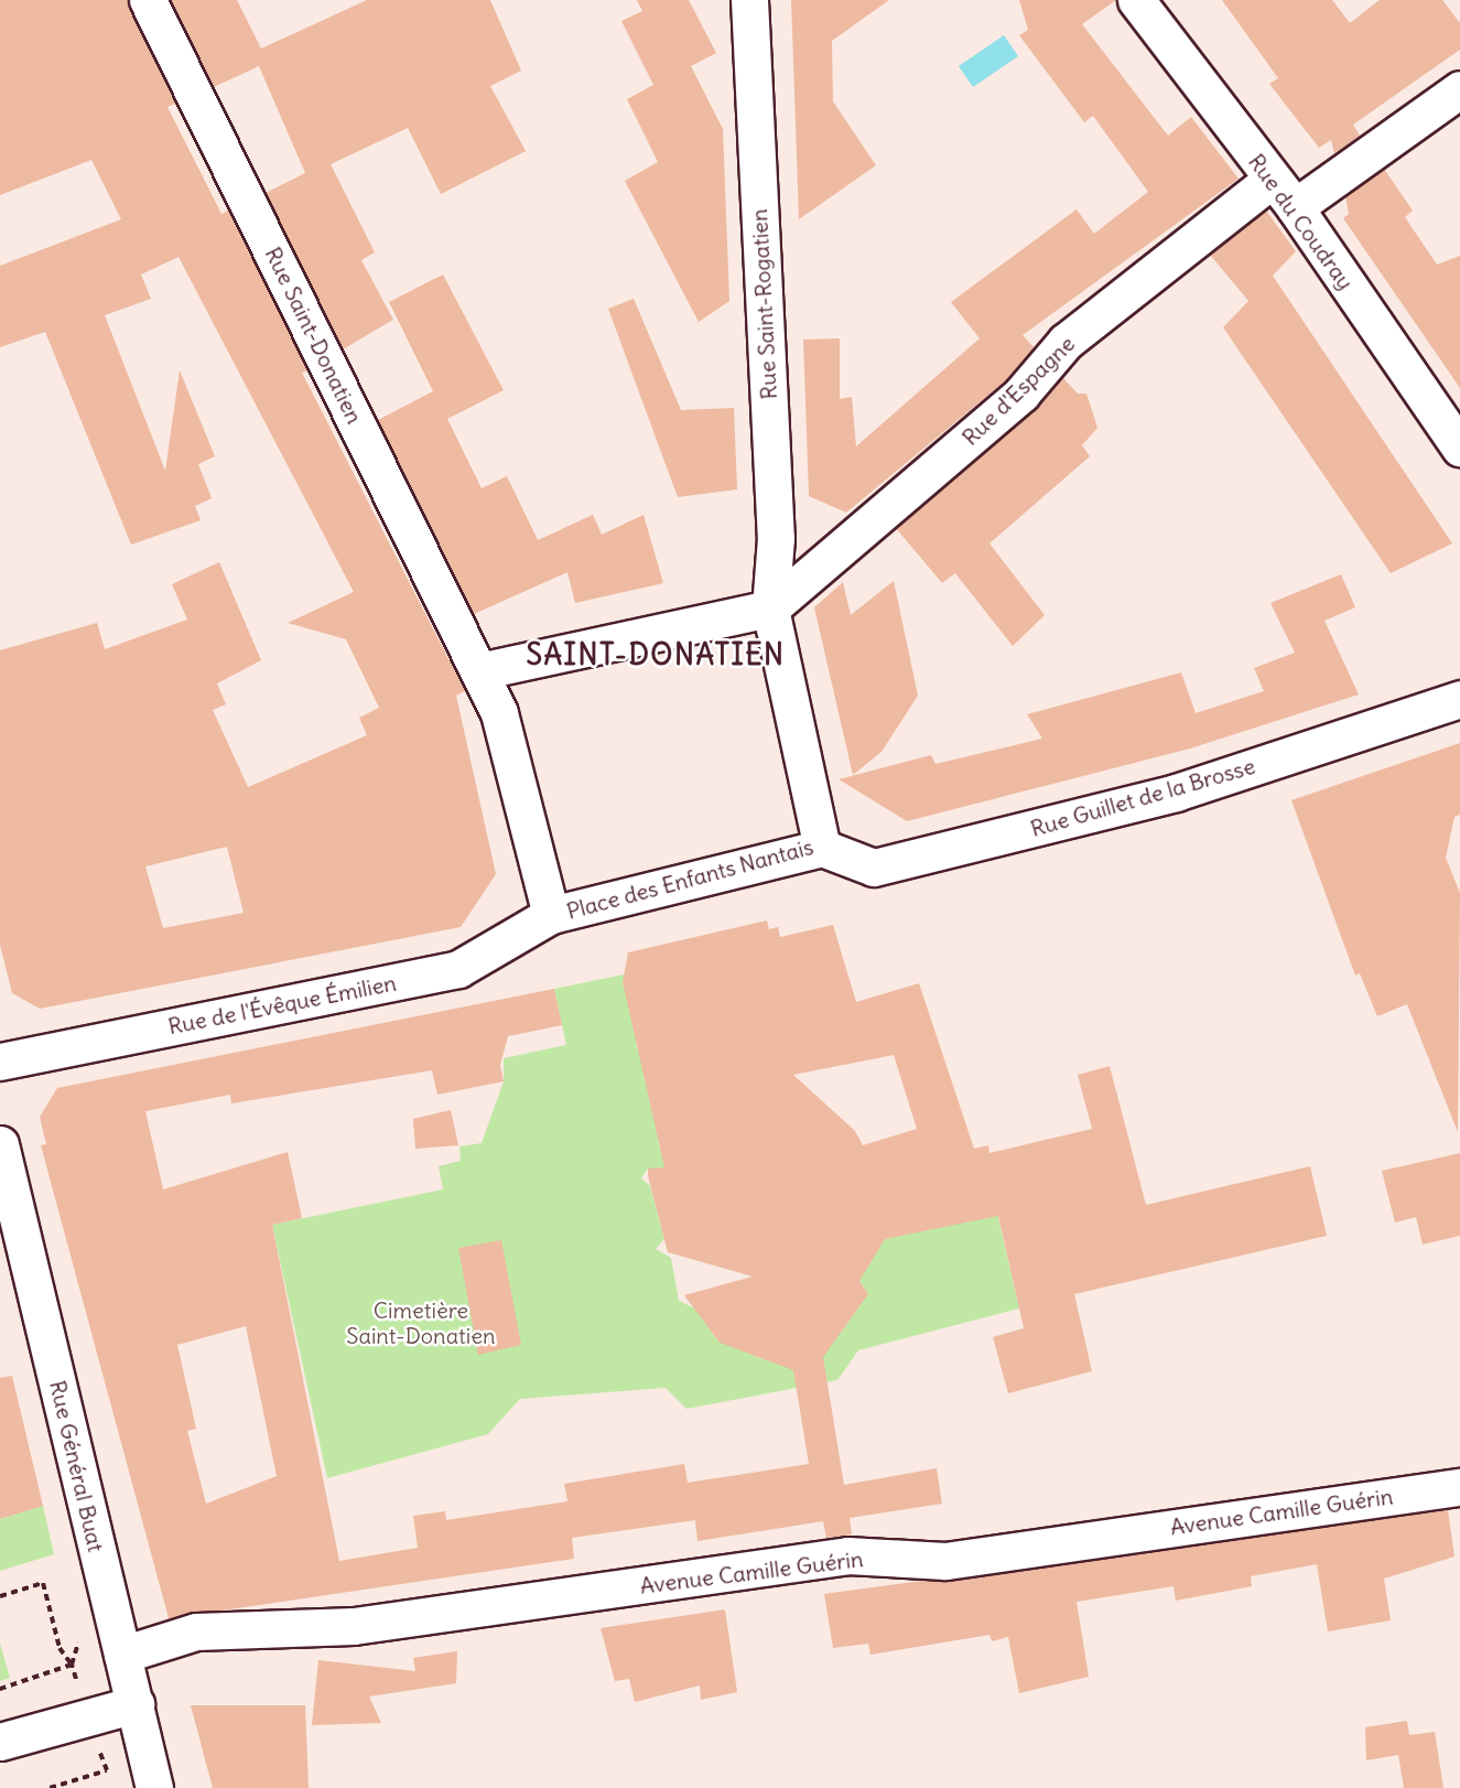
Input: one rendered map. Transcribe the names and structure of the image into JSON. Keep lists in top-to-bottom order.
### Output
{
  "streets": {
    "street": [
      "Rue du Coudray",
      "Rue Saint-Rogatien",
      "Rue Saint-Donatien",
      "Rue d'Espagne",
      "Rue Guillet de la Brosse",
      "Place des Enfants Nantais",
      "Rue de l'Évêque Émilien",
      "Rue Général Buat",
      "Avenue Camille Guérin"
    ]
  },
  "crossings": [
    ["Rue du Coudray", "Rue d'Espagne"],
    ["Rue Saint-Rogatien", "Rue d'Espagne"],
    ["Rue Saint-Rogatien", "Place des Enfants Nantais"],
    ["Rue Saint-Donatien", "Place des Enfants Nantais"],
    ["Rue d'Espagne", "Place des Enfants Nantais"],
    ["Rue Guillet de la Brosse", "Place des Enfants Nantais"],
    ["Place des Enfants Nantais", "Rue de l'Évêque Émilien"],
    ["Rue Général Buat", "Avenue Camille Guérin"]
  ],
  "districts": ["SAINT-DONATIEN"],
  "parks": ["Cimetière Saint-Donatien"]
}
